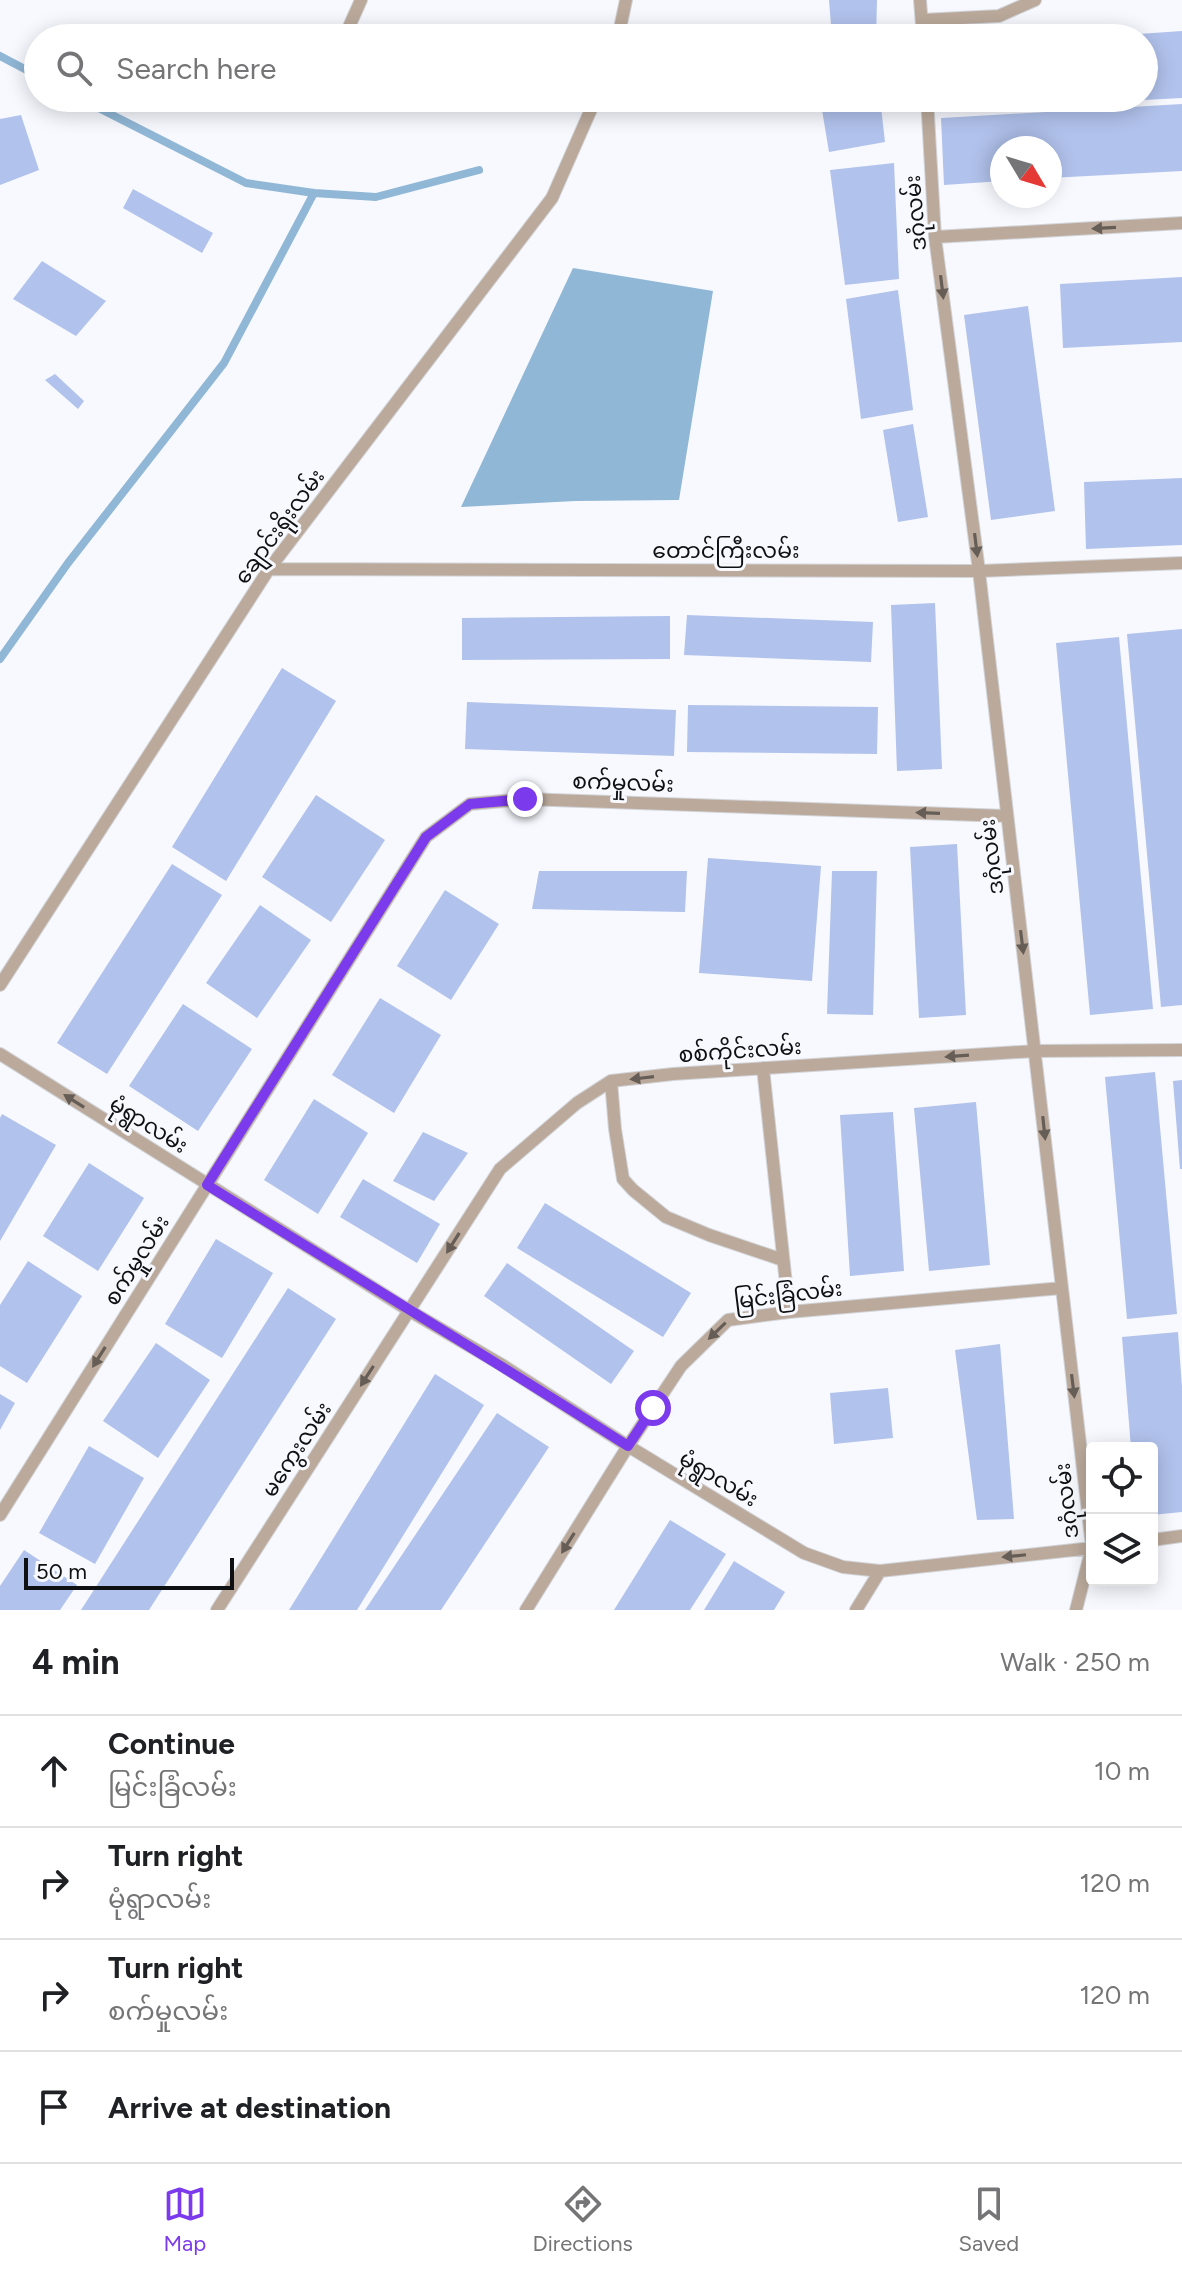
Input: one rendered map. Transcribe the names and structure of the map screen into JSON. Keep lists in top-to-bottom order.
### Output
{
  "streets": {
    "lane": [
      "ဒဂုံလမ်း",
      "ချောင်းရိုးလမ်း",
      "တောင်ကြီးလမ်း",
      "စက်မှုလမ်း",
      "စစ်ကိုင်းလမ်း",
      "မုံရွာလမ်း",
      "မြင်းခြံလမ်း",
      "မကွေးလမ်း"
    ]
  },
  "crossings": [
    ["ဒဂုံလမ်း", "တောင်ကြီးလမ်း"],
    ["ဒဂုံလမ်း", "စက်မှုလမ်း"],
    ["ဒဂုံလမ်း", "စစ်ကိုင်းလမ်း"],
    ["ဒဂုံလမ်း", "မြင်းခြံလမ်း"],
    ["ချောင်းရိုးလမ်း", "တောင်ကြီးလမ်း"],
    ["စက်မှုလမ်း", "မုံရွာလမ်း"],
    ["စစ်ကိုင်းလမ်း", "မုံရွာလမ်း"],
    ["စစ်ကိုင်းလမ်း", "မကွေးလမ်း"],
    ["မုံရွာလမ်း", "မြင်းခြံလမ်း"],
    ["မုံရွာလမ်း", "မကွေးလမ်း"]
  ],
  "one_way": [
    "ဒဂုံလမ်း",
    "စက်မှုလမ်း",
    "စစ်ကိုင်းလမ်း",
    "မြင်းခြံလမ်း",
    "မကွေးလမ်း"
  ],
  "scale_bar": "50 m",
  "north": "bottom right",
  "page": {
    "search": "Search here",
    "scale": "50 m",
    "heading": ["4 min", "Walk · 250 m"],
    "list": [
      ["Continue", "မြင်းခြံလမ်း", "10 m"],
      ["Turn right", "မုံရွာလမ်း", "120 m"],
      ["Turn right", "စက်မှုလမ်း", "120 m"],
      "Arrive at destination"
    ],
    "nav": ["Map", "Directions", "Saved"]
  }
}
